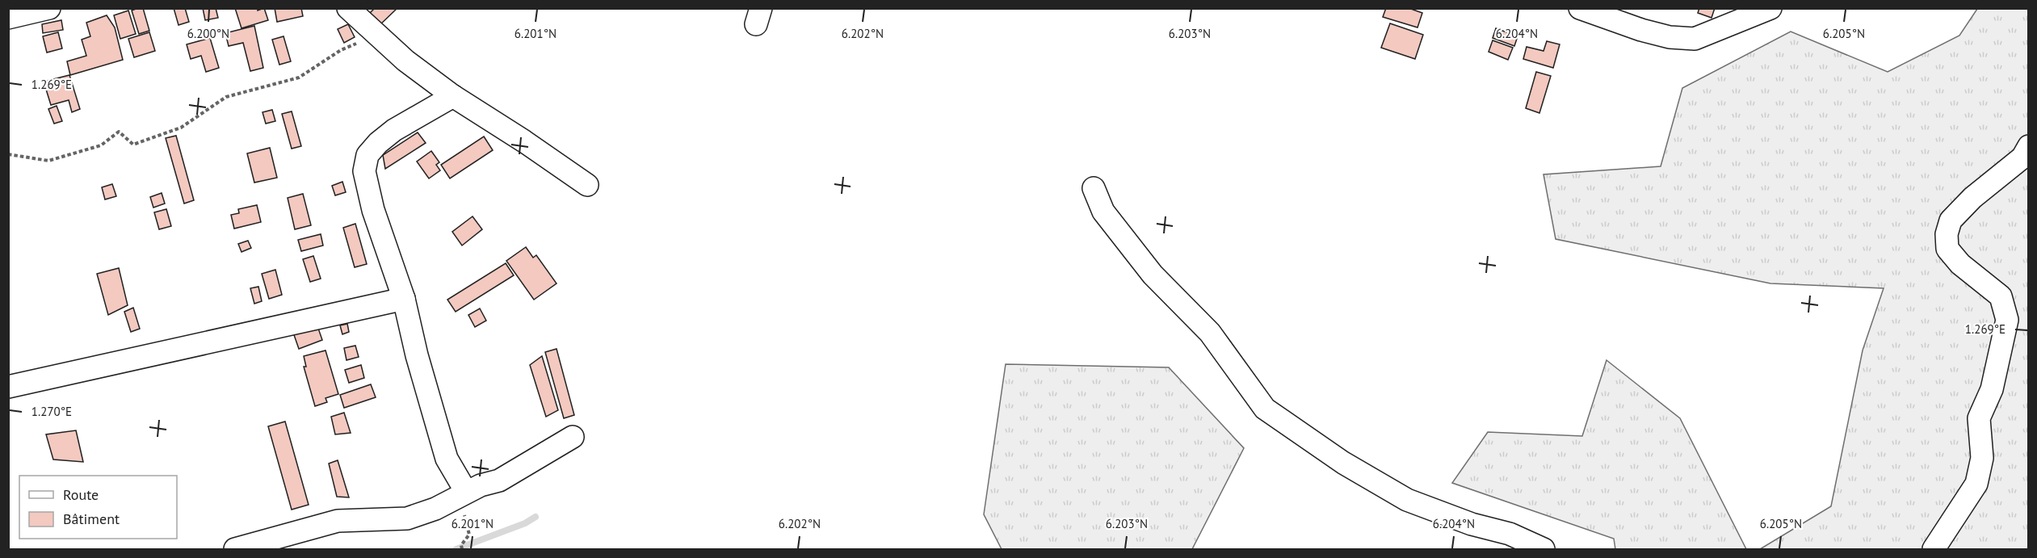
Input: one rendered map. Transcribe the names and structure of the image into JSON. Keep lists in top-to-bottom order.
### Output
{
  "legend": ["Route", "Bâtiment"],
  "coordinates": [
    "6.200°N",
    "6.201°N",
    "6.202°N",
    "6.203°N",
    "6.204°N",
    "6.205°N",
    "1.269°E",
    "1.270°E"
  ]
}
